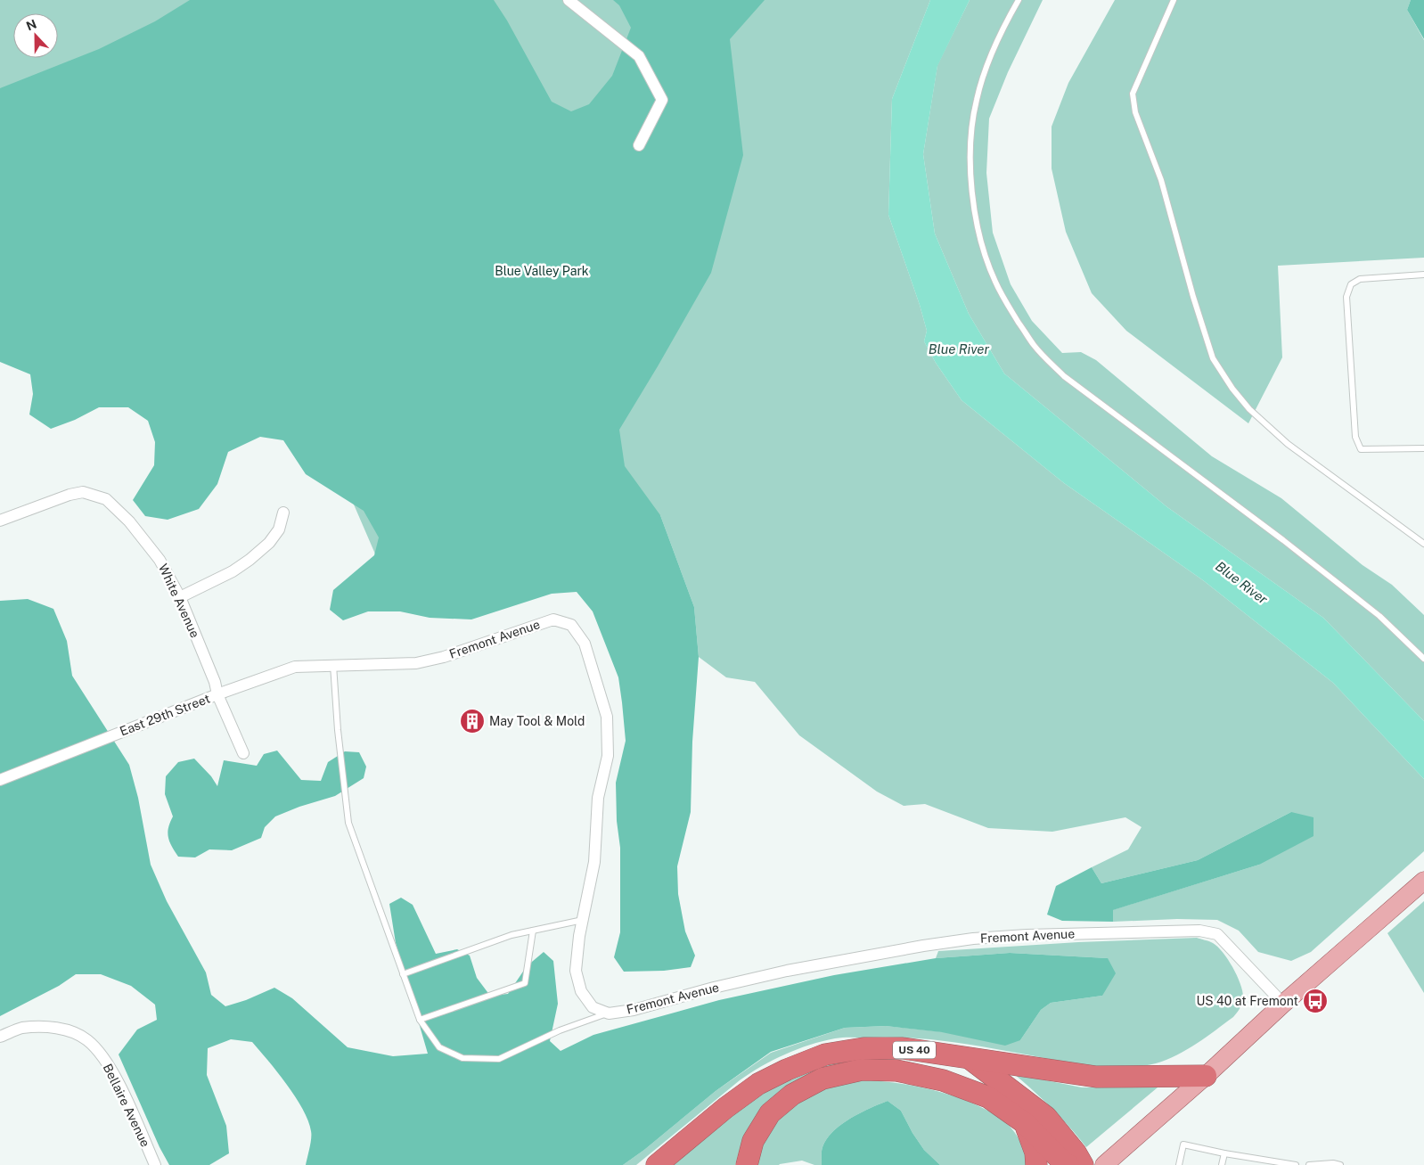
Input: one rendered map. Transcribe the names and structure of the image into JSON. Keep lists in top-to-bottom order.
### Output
{
  "streets": {
    "highway": ["US 40"],
    "street": [
      "White Avenue",
      "Fremont Avenue",
      "East 29th Street",
      "Bellaire Avenue"
    ]
  },
  "crossings": [
    ["White Avenue", "East 29th Street"],
    ["Fremont Avenue", "East 29th Street"]
  ],
  "water": ["Blue River"],
  "parks": ["Blue Valley Park"],
  "places": {
    "building": ["May Tool & Mold"],
    "bus stop": ["US 40 at Fremont"]
  },
  "north": "top"
}
